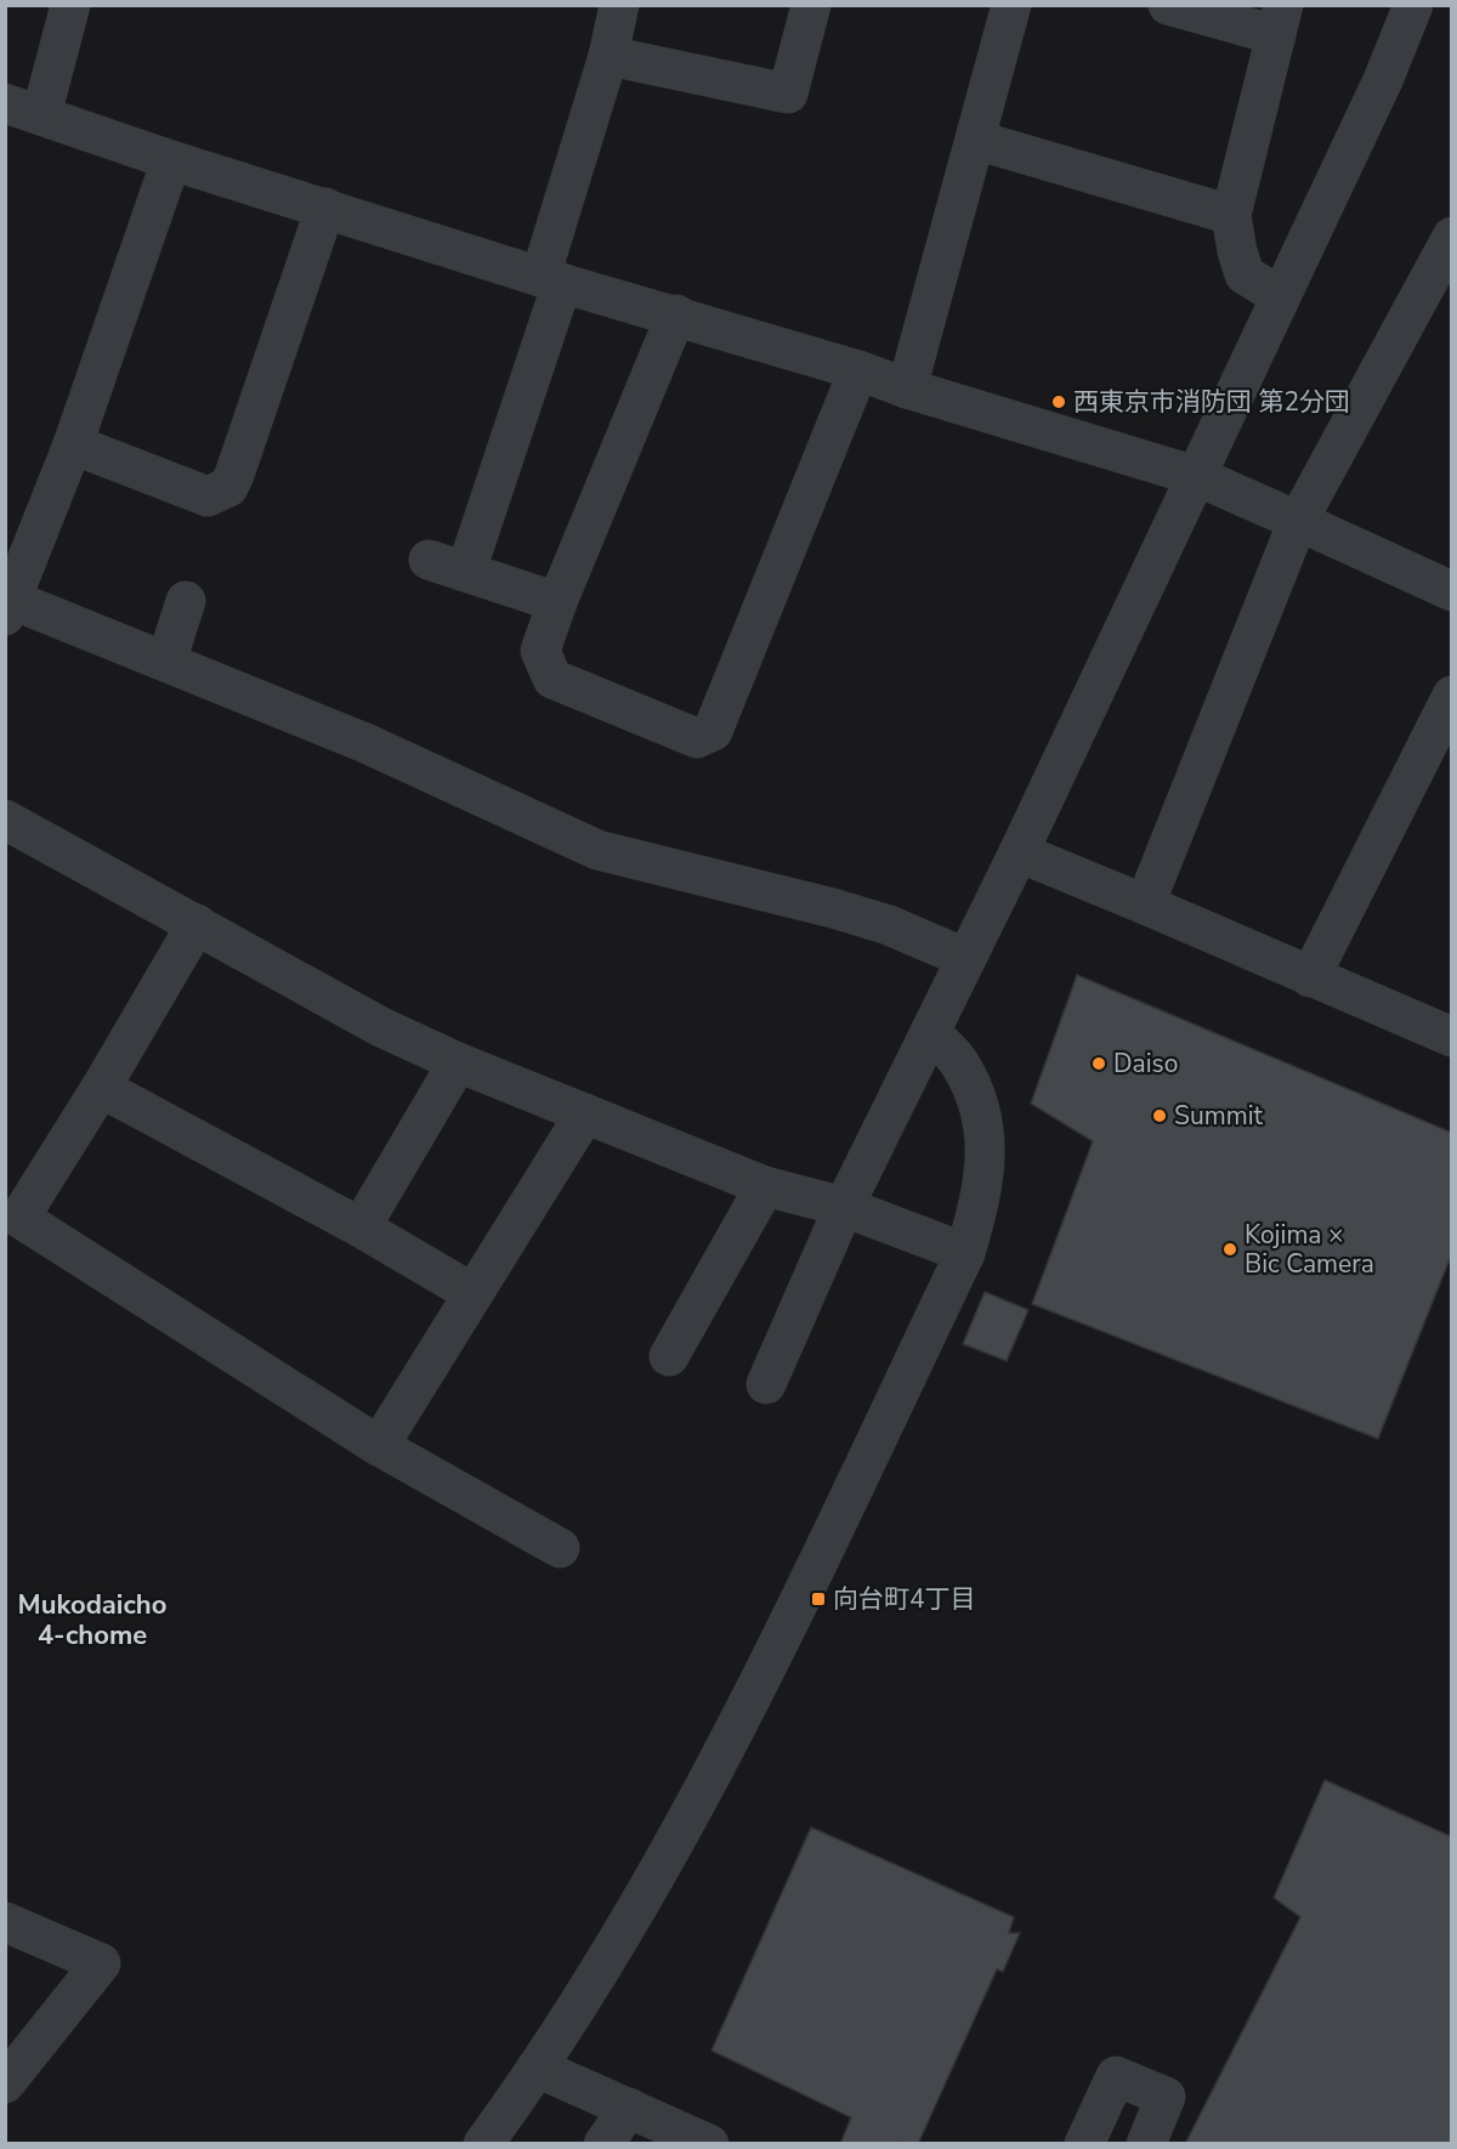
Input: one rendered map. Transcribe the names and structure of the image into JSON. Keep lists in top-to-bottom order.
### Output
{
  "districts": ["Mukodaicho 4-chome"],
  "places": {
    "other": [
      "西東京市消防団 第2分団",
      "Daiso",
      "Summit",
      "Kojima × Bic Camera"
    ],
    "transit": ["向台町4丁目"]
  }
}
